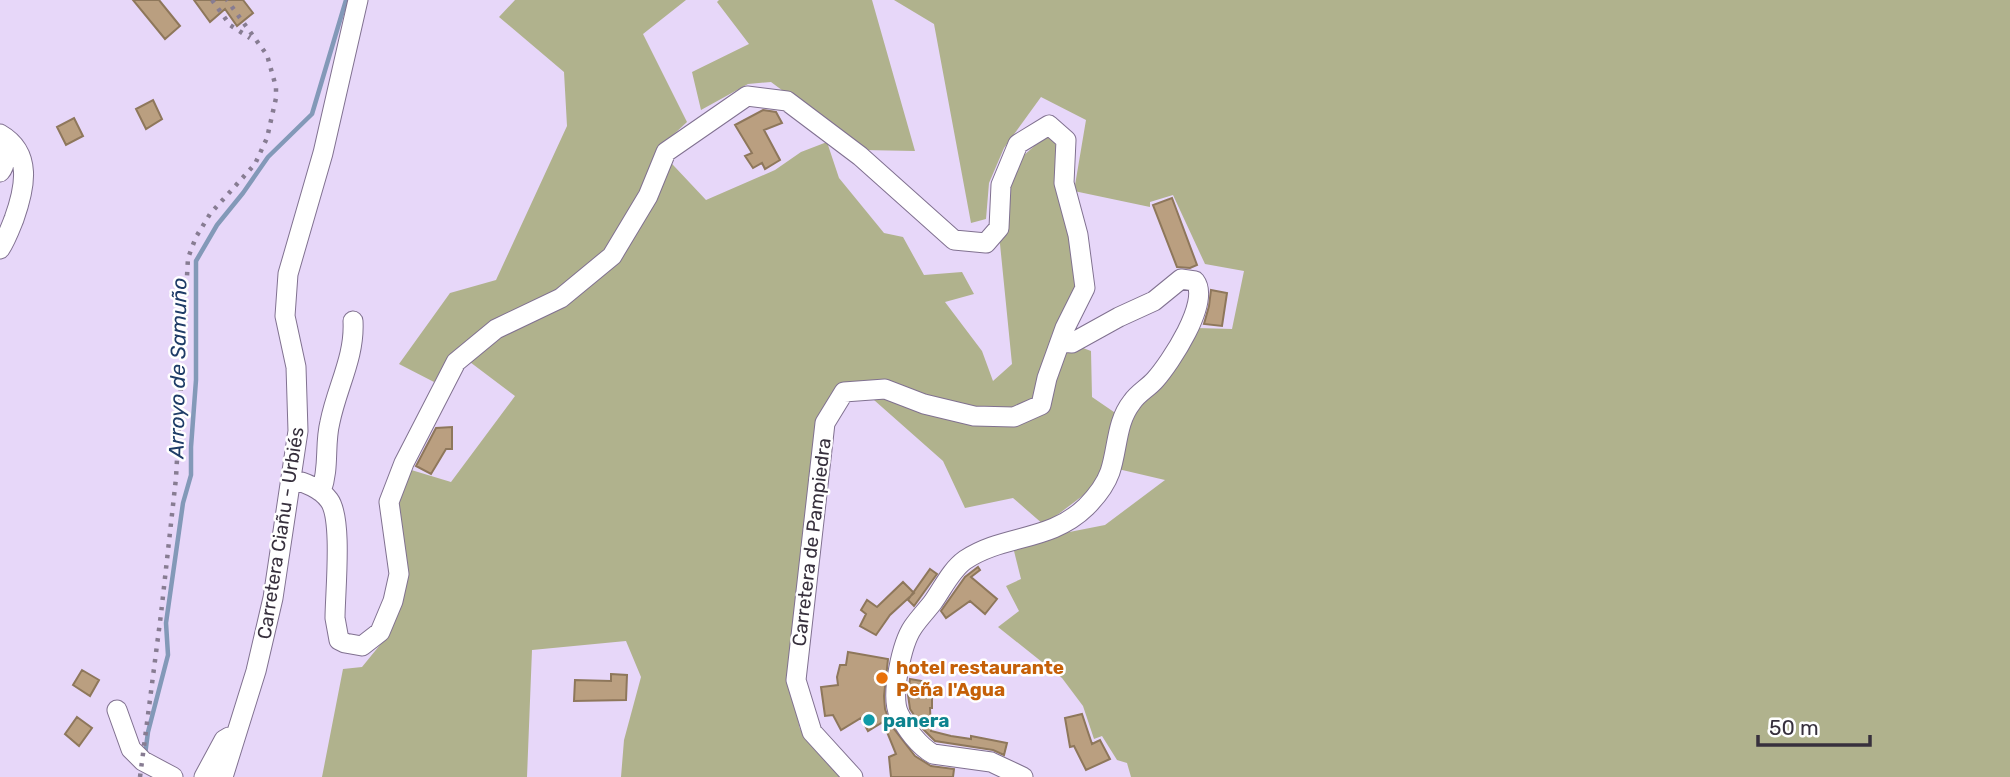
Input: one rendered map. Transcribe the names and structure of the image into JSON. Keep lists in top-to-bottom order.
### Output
{
  "streets": {
    "street": ["Carretera Ciañu - Urbiés", "Carretera de Pampiedra"]
  },
  "water": ["Arroyo de Samuño"],
  "places": ["hotel restaurante Peña l'Agua", "panera"],
  "scale_bar": "50 m"
}
